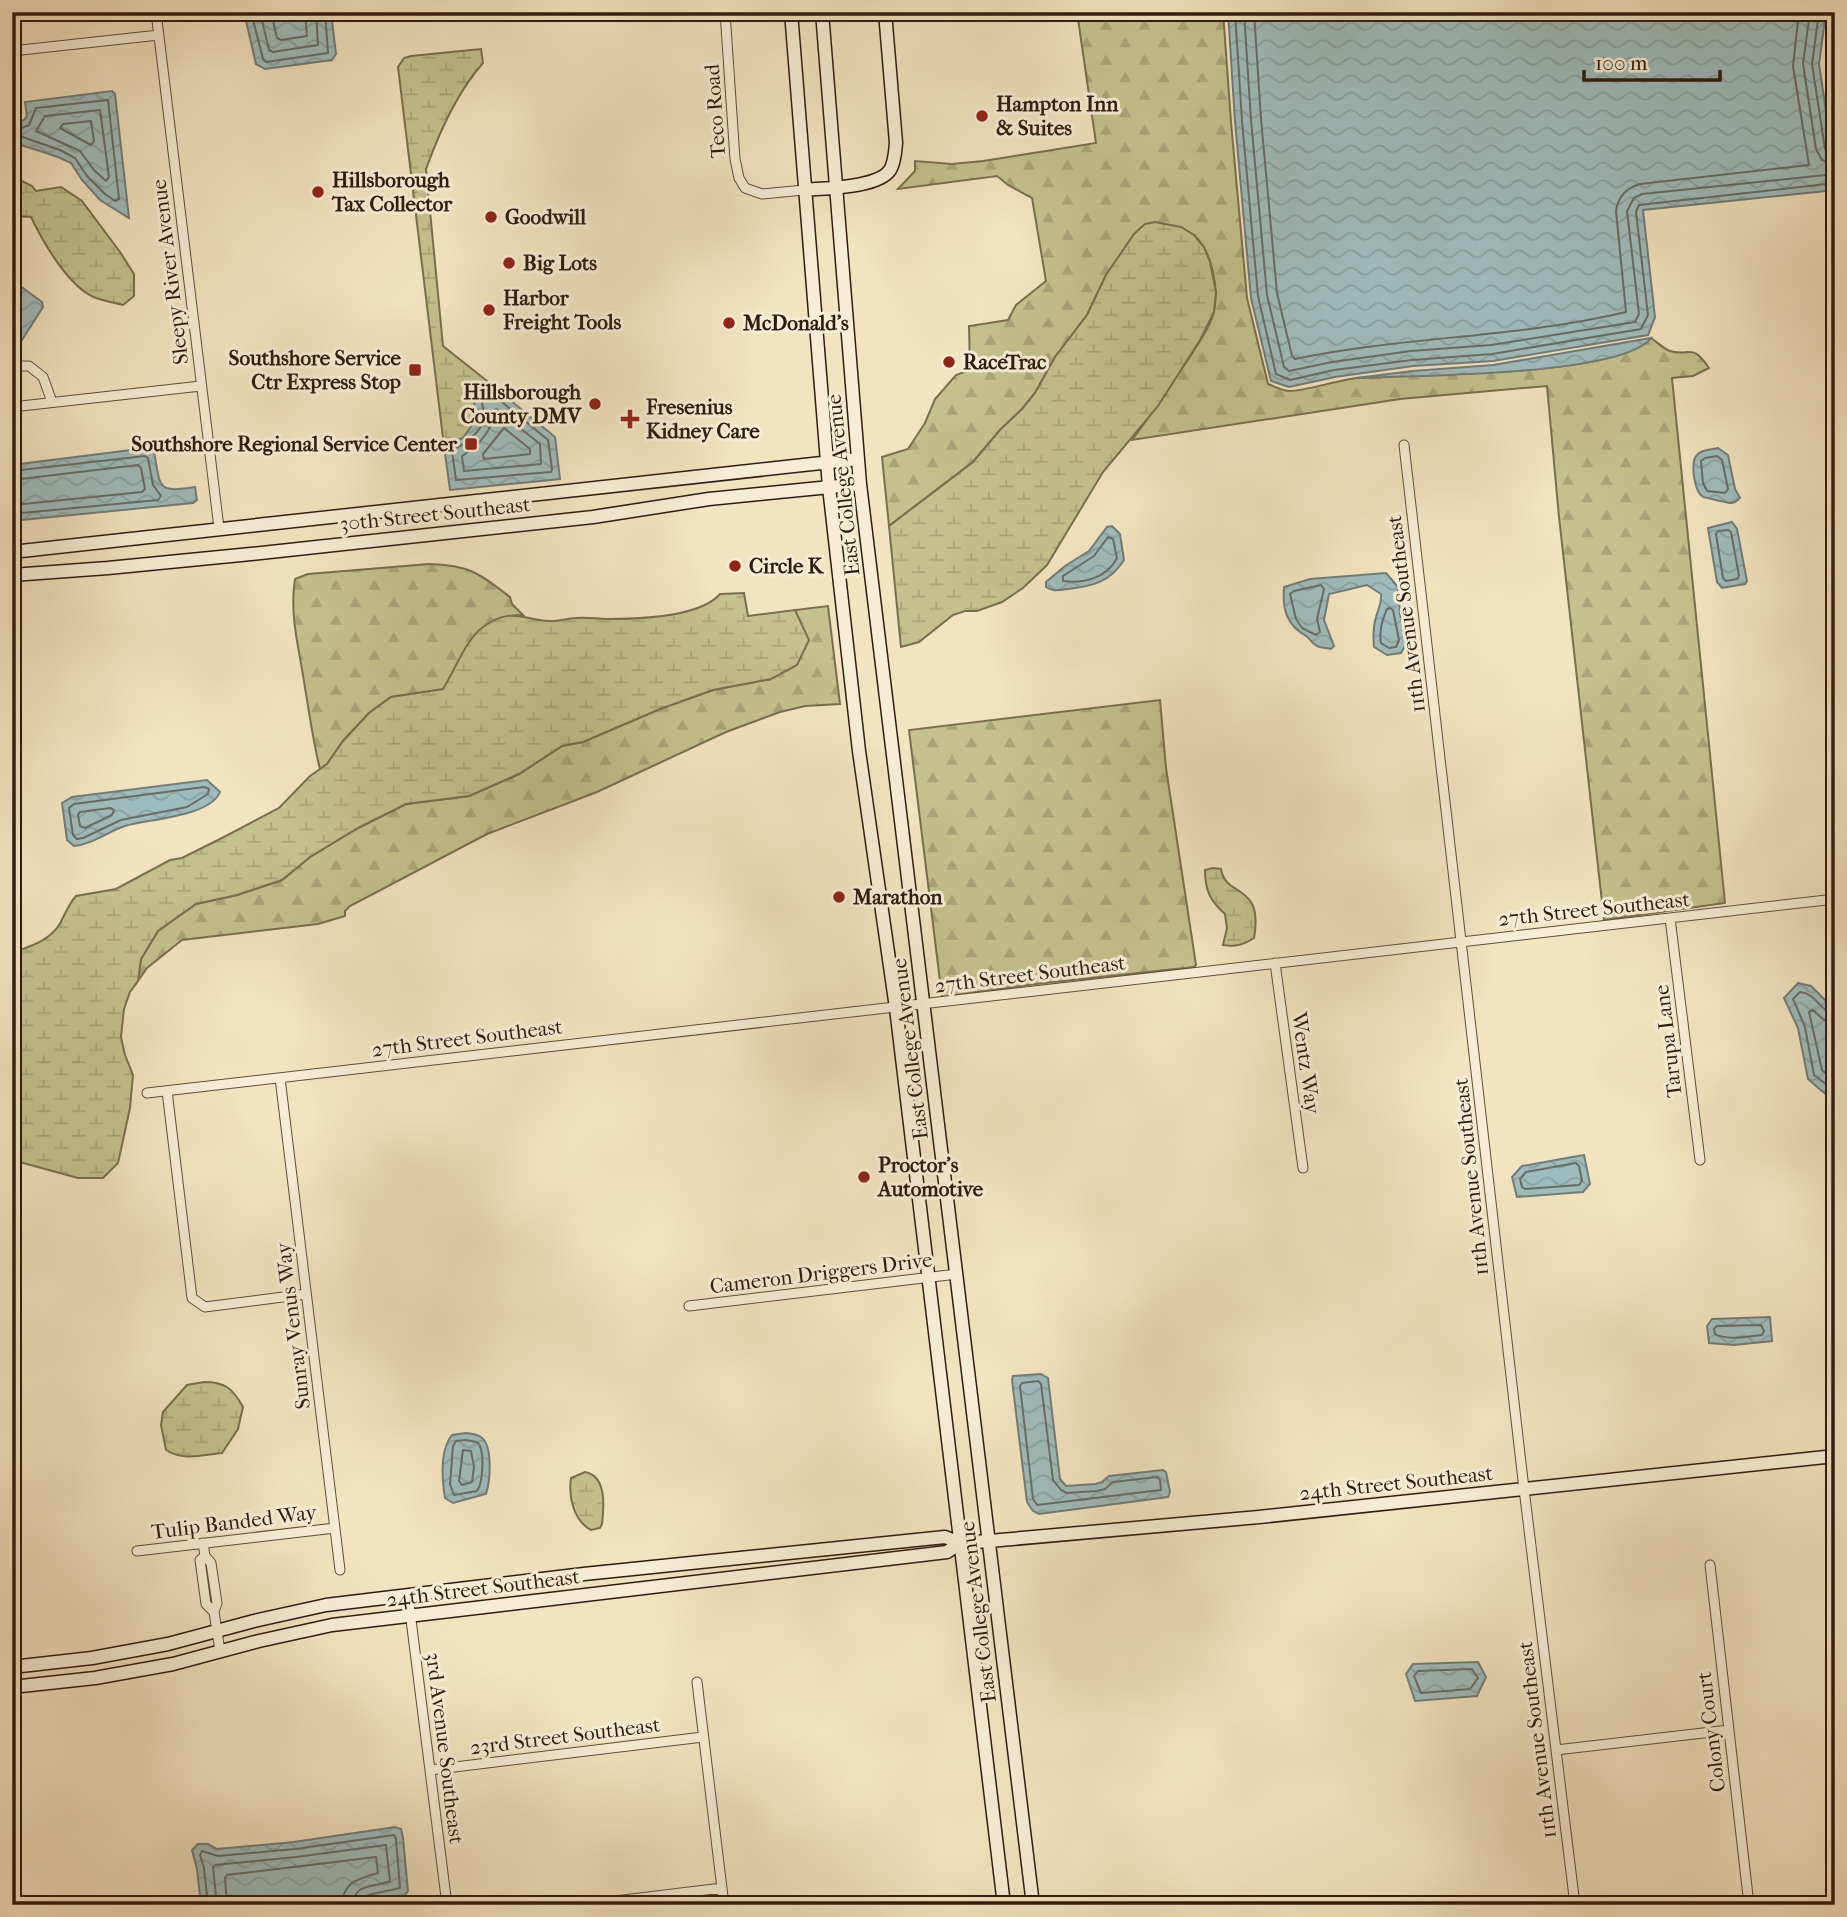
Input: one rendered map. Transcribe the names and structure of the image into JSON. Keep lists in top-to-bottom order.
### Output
{
  "streets": {
    "street": [
      "Teco Road",
      "Sleepy River Avenue",
      "East College Avenue",
      "30th Street Southeast",
      "11th Avenue Southeast",
      "27th Street Southeast",
      "Tarupa Lane",
      "Wentz Way",
      "Cameron Driggers Drive",
      "Sunray Venus Way",
      "24th Street Southeast",
      "Tulip Banded Way",
      "Colony Court",
      "23rd Street Southeast",
      "3rd Avenue Southeast"
    ]
  },
  "crossings": [
    ["Teco Road", "East College Avenue"],
    ["Sleepy River Avenue", "30th Street Southeast"],
    ["East College Avenue", "30th Street Southeast"],
    ["East College Avenue", "27th Street Southeast"],
    ["East College Avenue", "Cameron Driggers Drive"],
    ["East College Avenue", "24th Street Southeast"],
    ["11th Avenue Southeast", "27th Street Southeast"],
    ["11th Avenue Southeast", "24th Street Southeast"],
    ["27th Street Southeast", "Tarupa Lane"],
    ["27th Street Southeast", "Wentz Way"],
    ["27th Street Southeast", "Sunray Venus Way"],
    ["Sunray Venus Way", "Tulip Banded Way"],
    ["24th Street Southeast", "3rd Avenue Southeast"],
    ["23rd Street Southeast", "3rd Avenue Southeast"]
  ],
  "places": {
    "other": [
      "Hampton Inn & Suites",
      "Hillsborough Tax Collector",
      "Goodwill",
      "Big Lots",
      "Harbor Freight Tools",
      "McDonald's",
      "RaceTrac",
      "Hillsborough County DMV",
      "Circle K",
      "Marathon",
      "Proctor's Automotive"
    ],
    "transit": ["Southshore Service Ctr Express Stop", "Southshore Regional Service Center"],
    "health": ["Fresenius Kidney Care"]
  },
  "scale_bar": "100 m"
}
